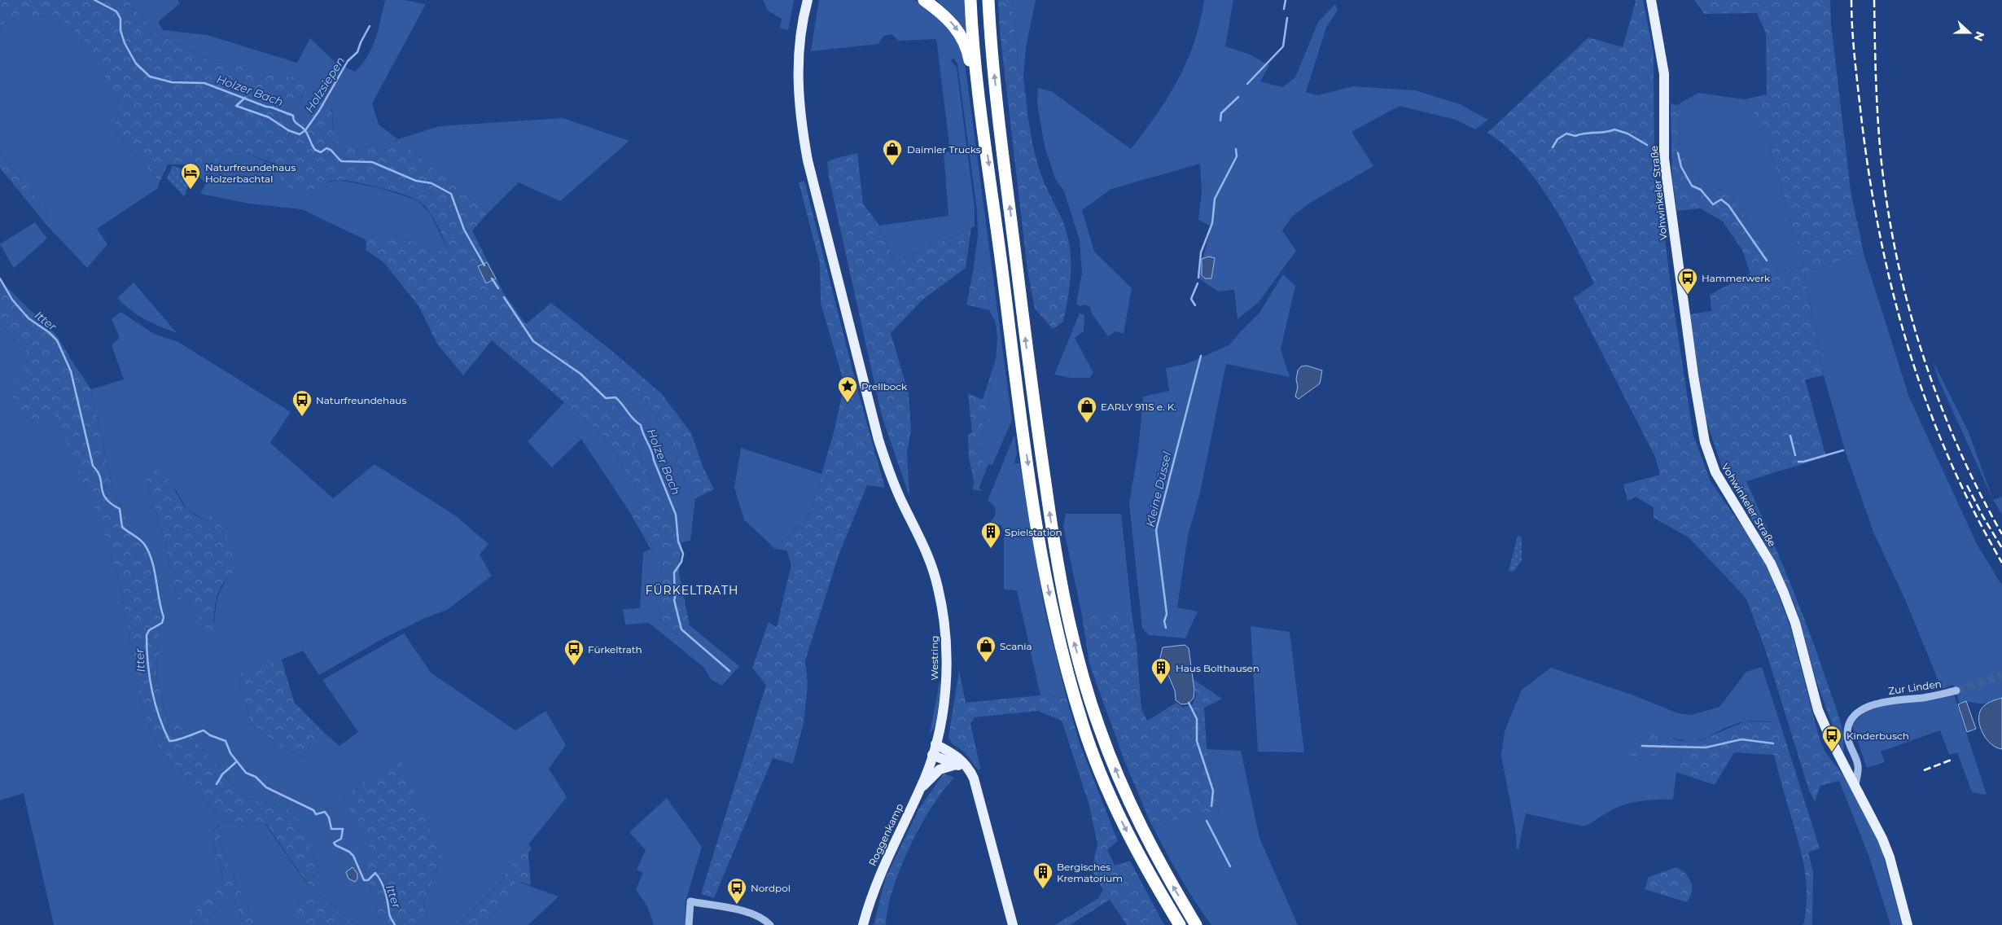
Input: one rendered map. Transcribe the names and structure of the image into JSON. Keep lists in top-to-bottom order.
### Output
{
  "streets": {
    "main road": ["Vohwinkeler Straße", "Westring", "Roggenkamp"],
    "street": ["Zur Linden"]
  },
  "crossings": [
    ["Vohwinkeler Straße", "Zur Linden"],
    ["Westring", "Roggenkamp"]
  ],
  "districts": ["FÜRKELTRATH"],
  "water": [
    "Holzsiepen",
    "Holzer Bach",
    "Itter",
    "Kleine Düssel"
  ],
  "places": {
    "shop": ["Daimler Trucks", "EARLY 911S e. K.", "Scania"],
    "hotel": ["Naturfreundehaus Holzerbachtal"],
    "bus stop": [
      "Hammerwerk",
      "Naturfreundehaus",
      "Fürkeltrath",
      "Kinderbusch",
      "Nordpol"
    ],
    "place": ["Prellbock"],
    "building": ["Spielstation", "Haus Bolthausen", "Bergisches Krematorium"]
  },
  "north": "right"
}
